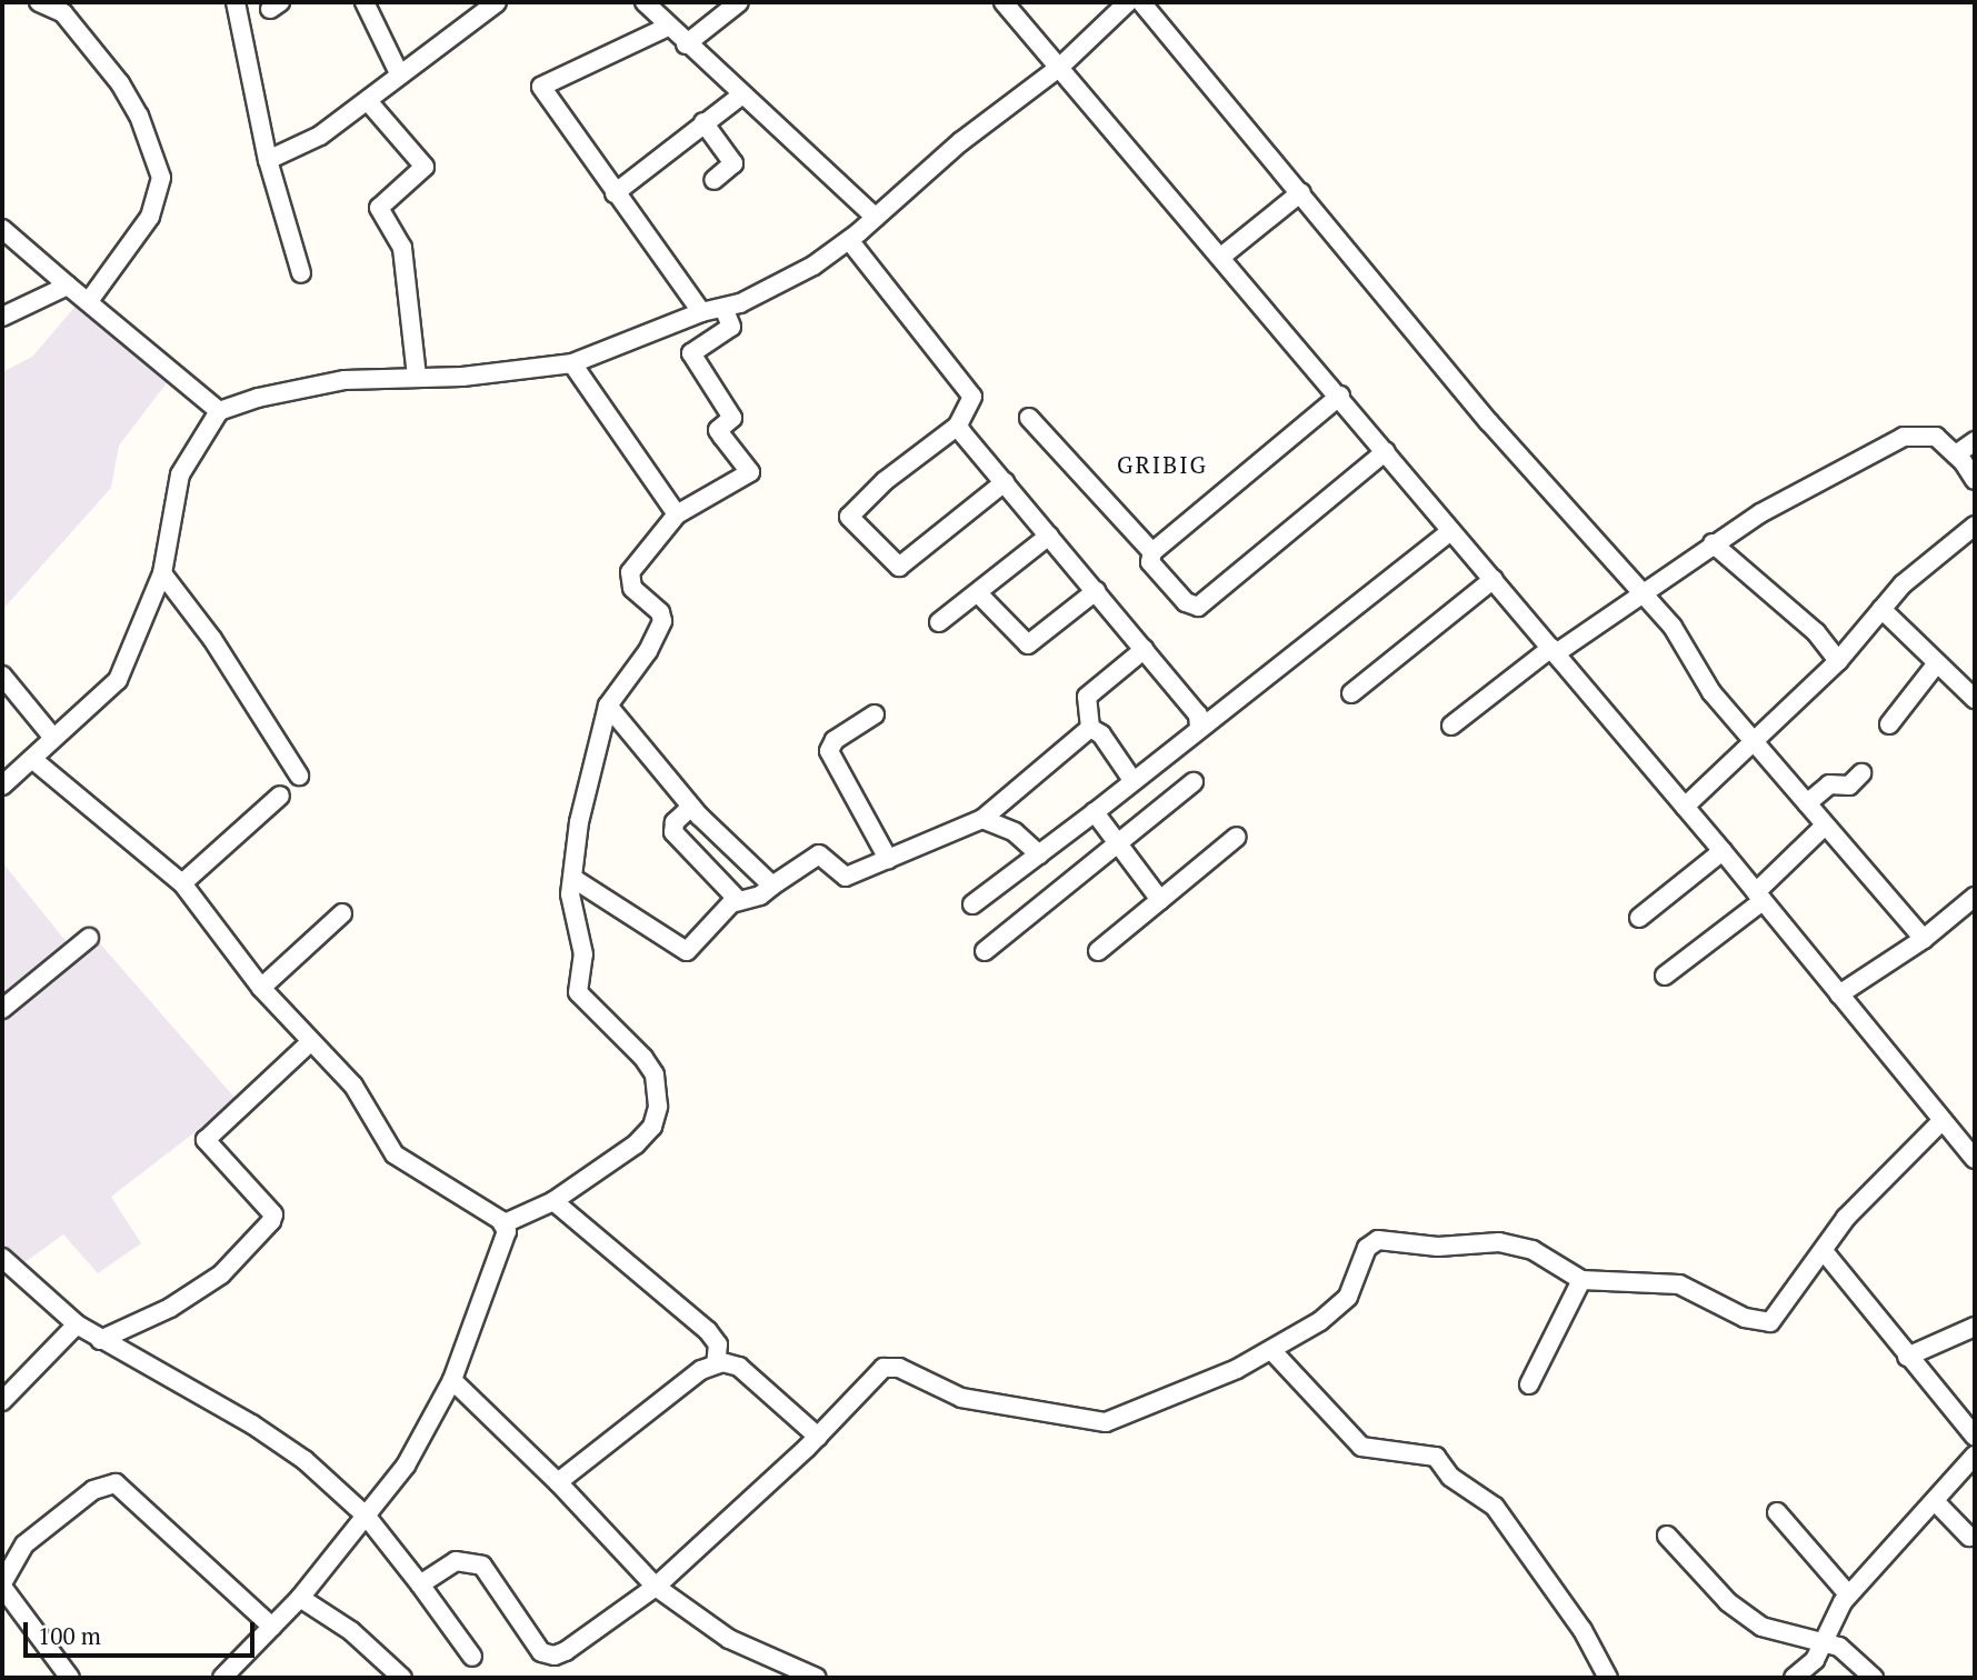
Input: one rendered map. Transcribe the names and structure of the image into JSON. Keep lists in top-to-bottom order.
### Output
{
  "districts": ["GRIBIG"],
  "scale_bar": "100 m"
}
